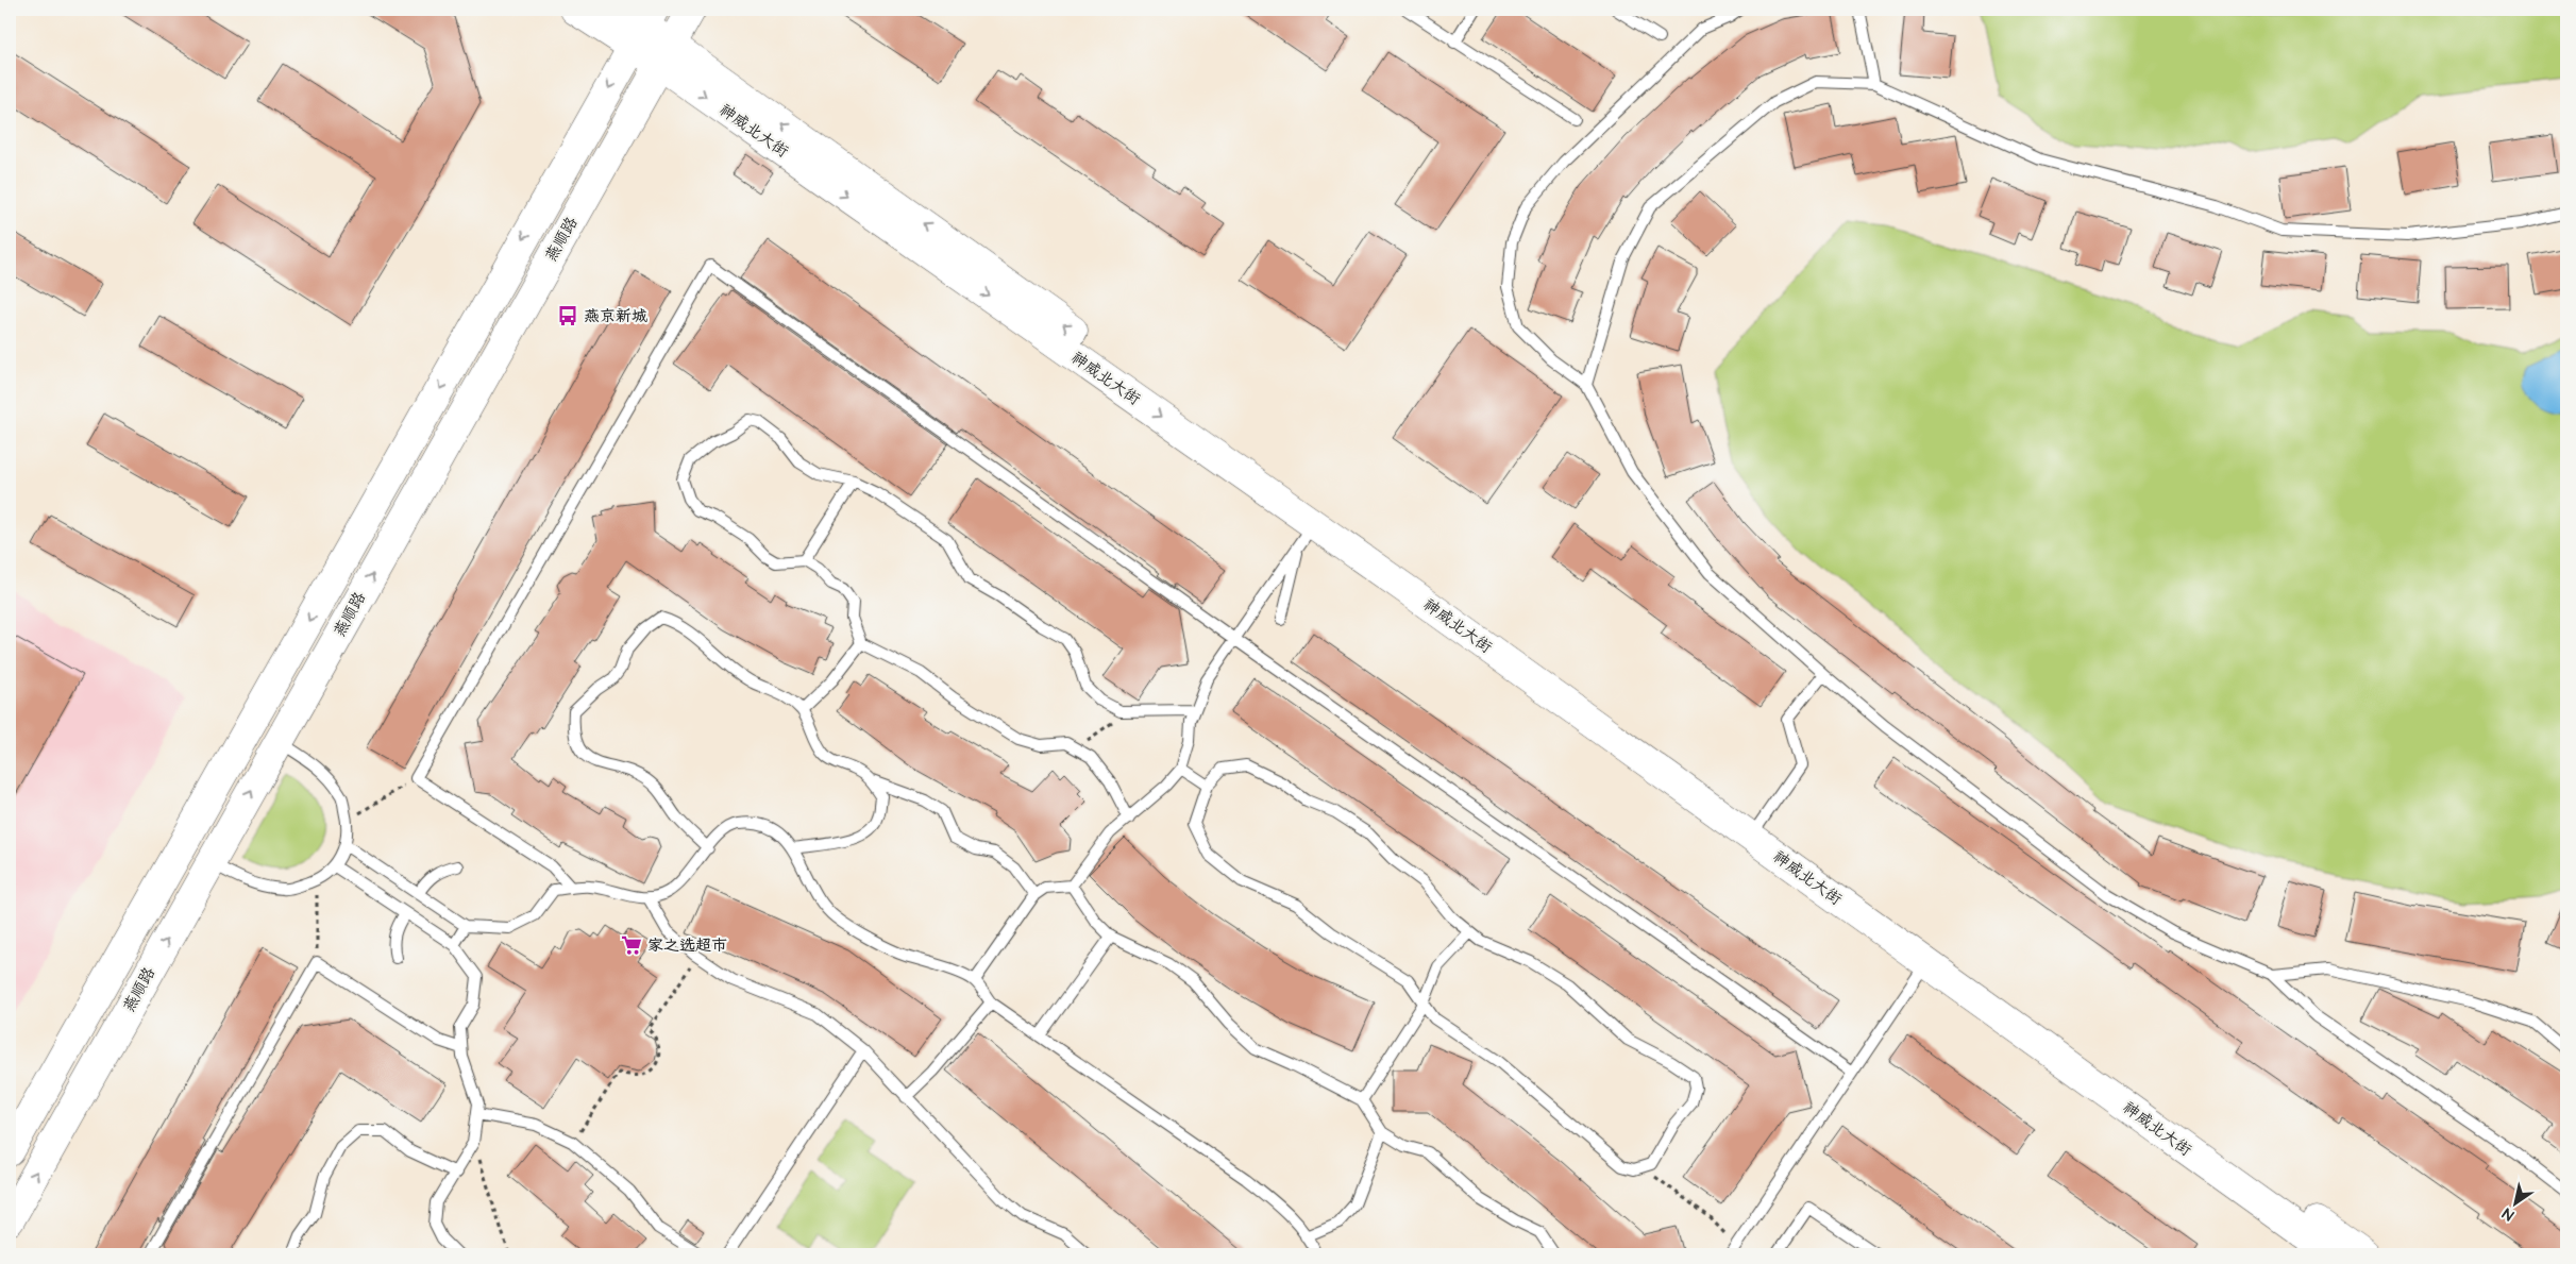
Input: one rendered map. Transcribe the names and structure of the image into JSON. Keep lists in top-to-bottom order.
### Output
{
  "streets": {
    "street": ["神威北大街", "燕顺路"]
  },
  "crossings": [
    ["神威北大街", "燕顺路"]
  ],
  "places": {
    "bus stop": ["燕京新城"],
    "supermarket": ["家之选超市"]
  },
  "north": "bottom left"
}
